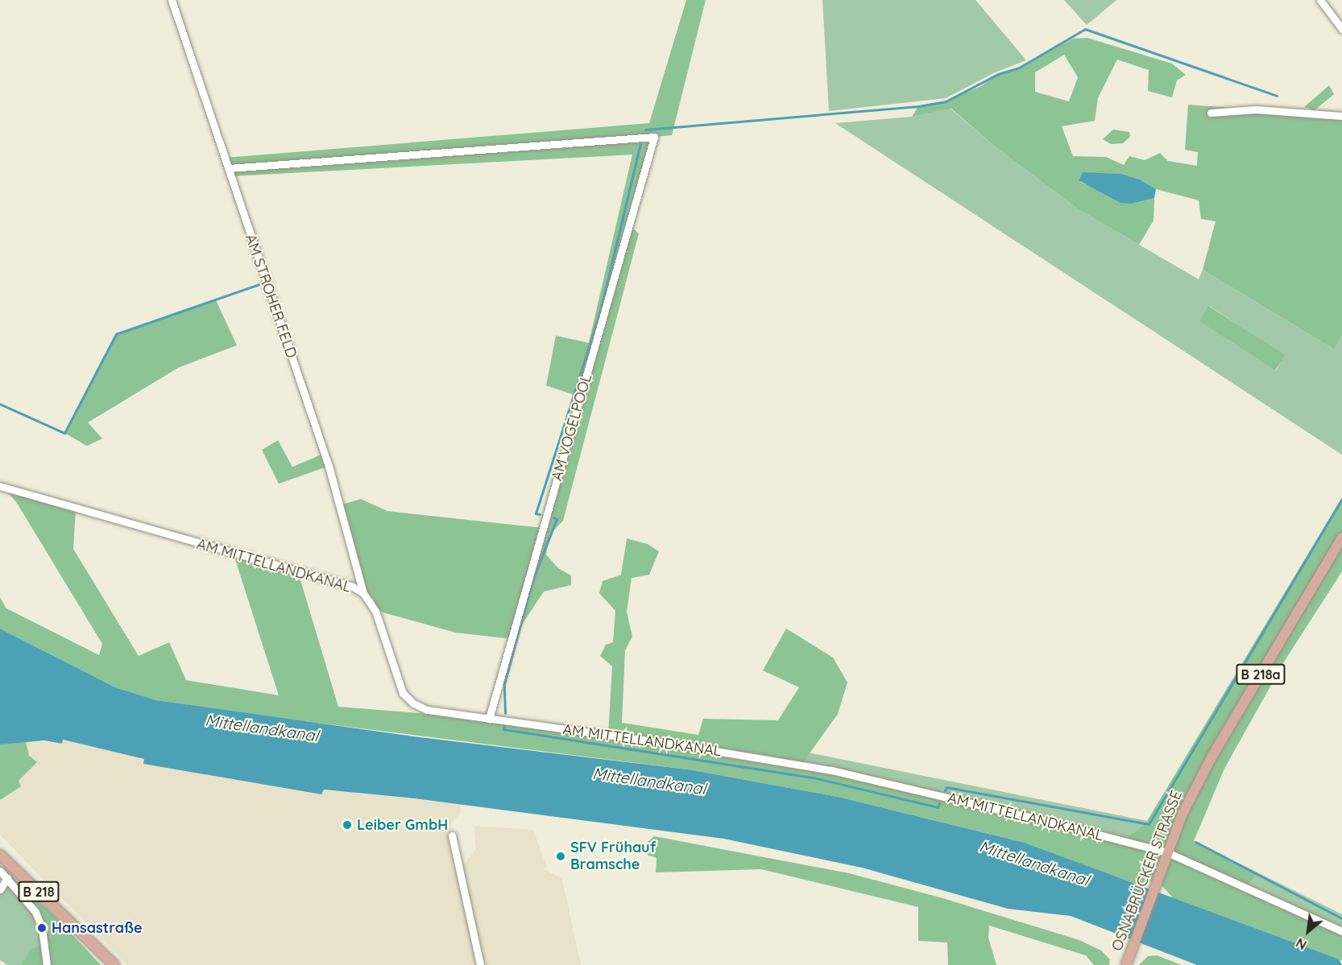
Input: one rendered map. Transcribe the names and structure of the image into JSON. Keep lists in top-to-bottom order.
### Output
{
  "streets": {
    "main road": ["B 218a", "OSNABRÜCKER STRASSE", "B 218"],
    "street": ["AM STROHER FELD", "AM VOGELPOOL", "AM MITTELLANDKANAL"]
  },
  "crossings": [
    ["AM STROHER FELD", "AM VOGELPOOL"],
    ["AM STROHER FELD", "AM MITTELLANDKANAL"],
    ["AM VOGELPOOL", "AM MITTELLANDKANAL"],
    ["AM MITTELLANDKANAL", "OSNABRÜCKER STRASSE"]
  ],
  "water": ["Mittellandkanal"],
  "places": ["Leiber GmbH", "SFV Frühauf Bramsche", "Hansastraße"],
  "north": "bottom left"
}
